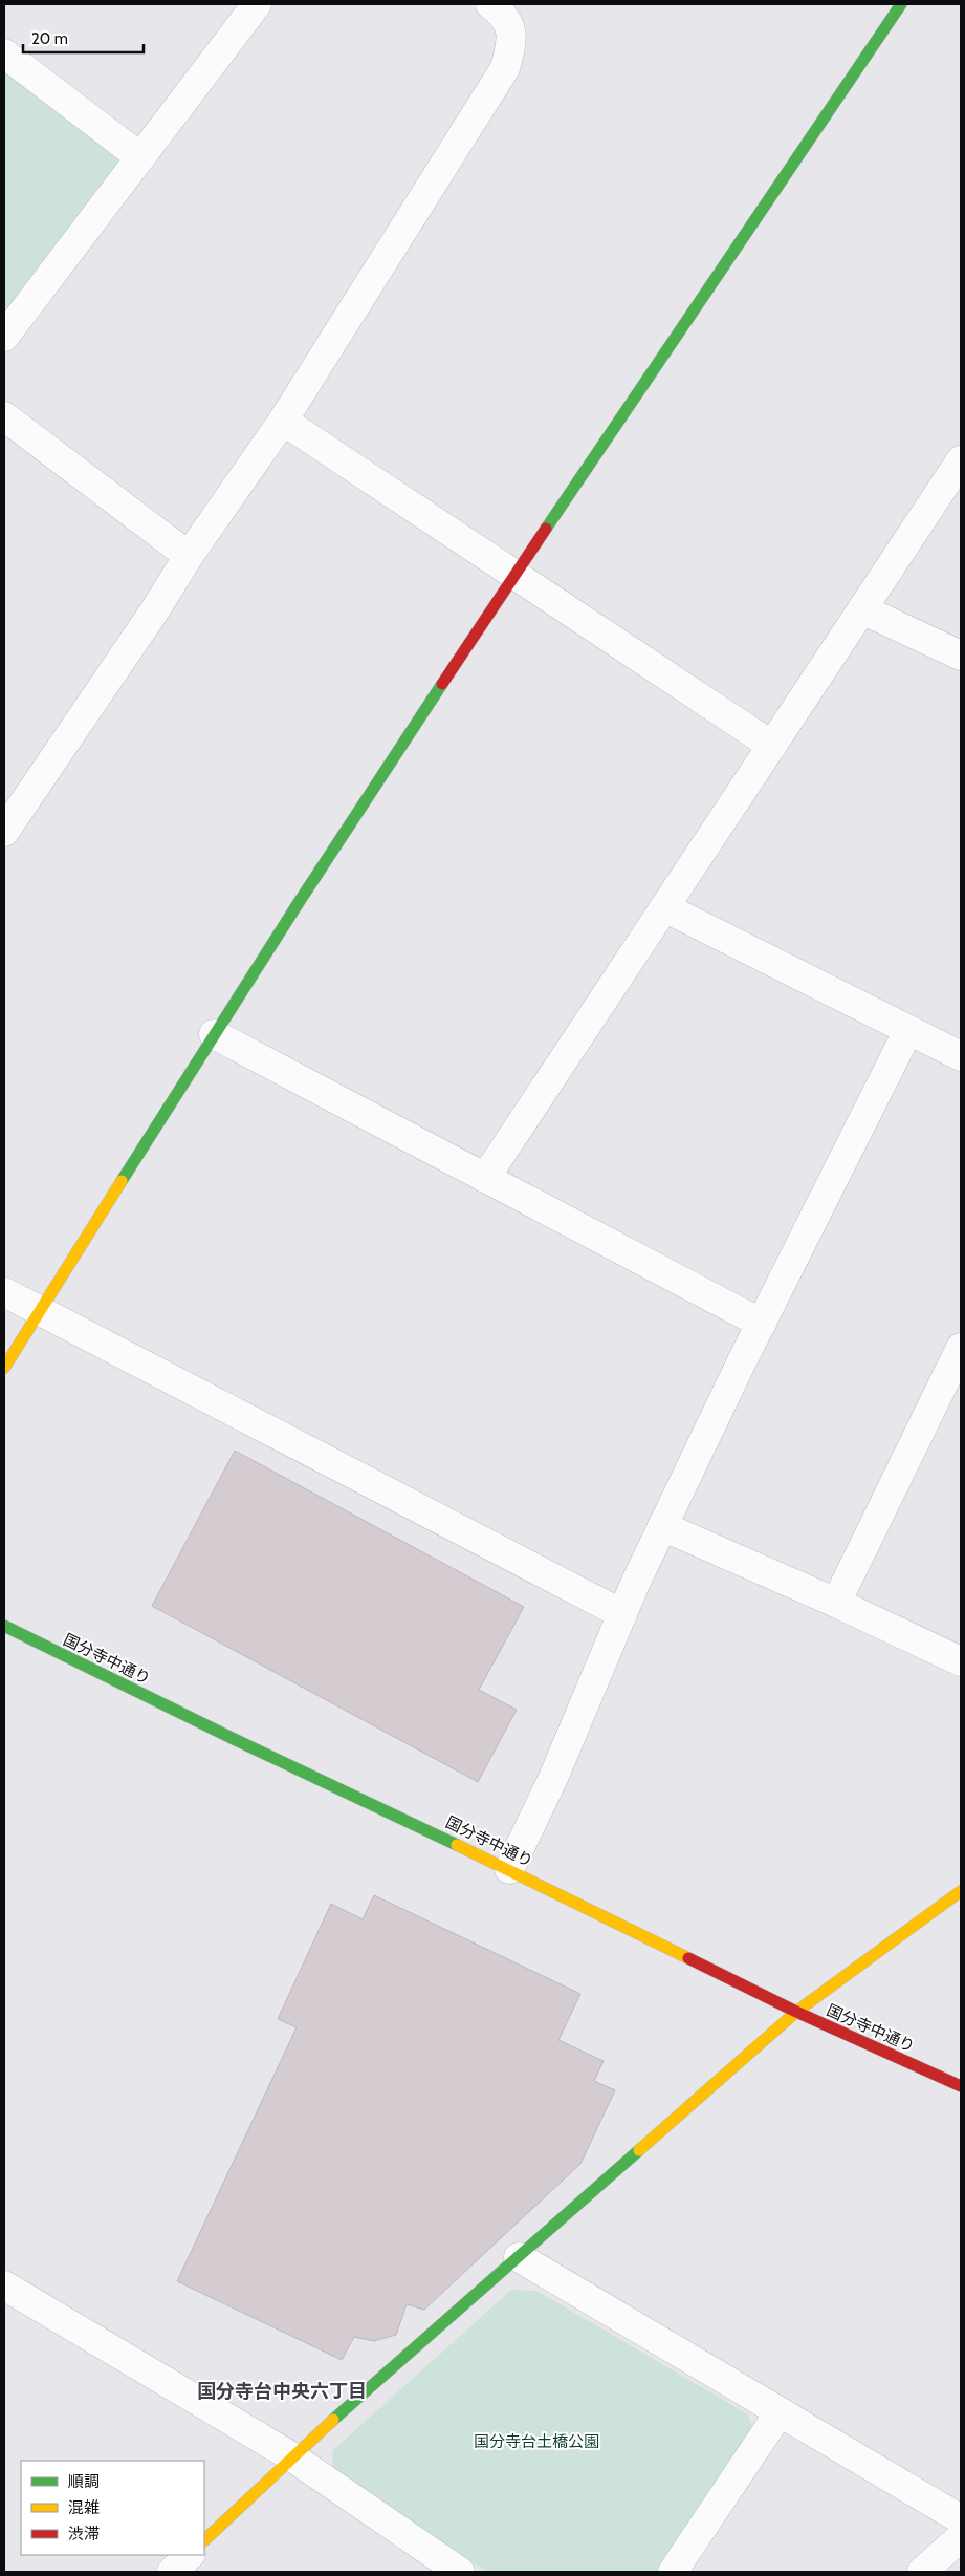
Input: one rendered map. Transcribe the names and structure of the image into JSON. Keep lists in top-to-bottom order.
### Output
{
  "streets": {
    "street": ["国分寺中通り"]
  },
  "districts": ["国分寺台中央六丁目"],
  "parks": ["国分寺台土橋公園"],
  "legend": ["順調", "混雑", "渋滞"],
  "scale_bar": "20 m"
}
